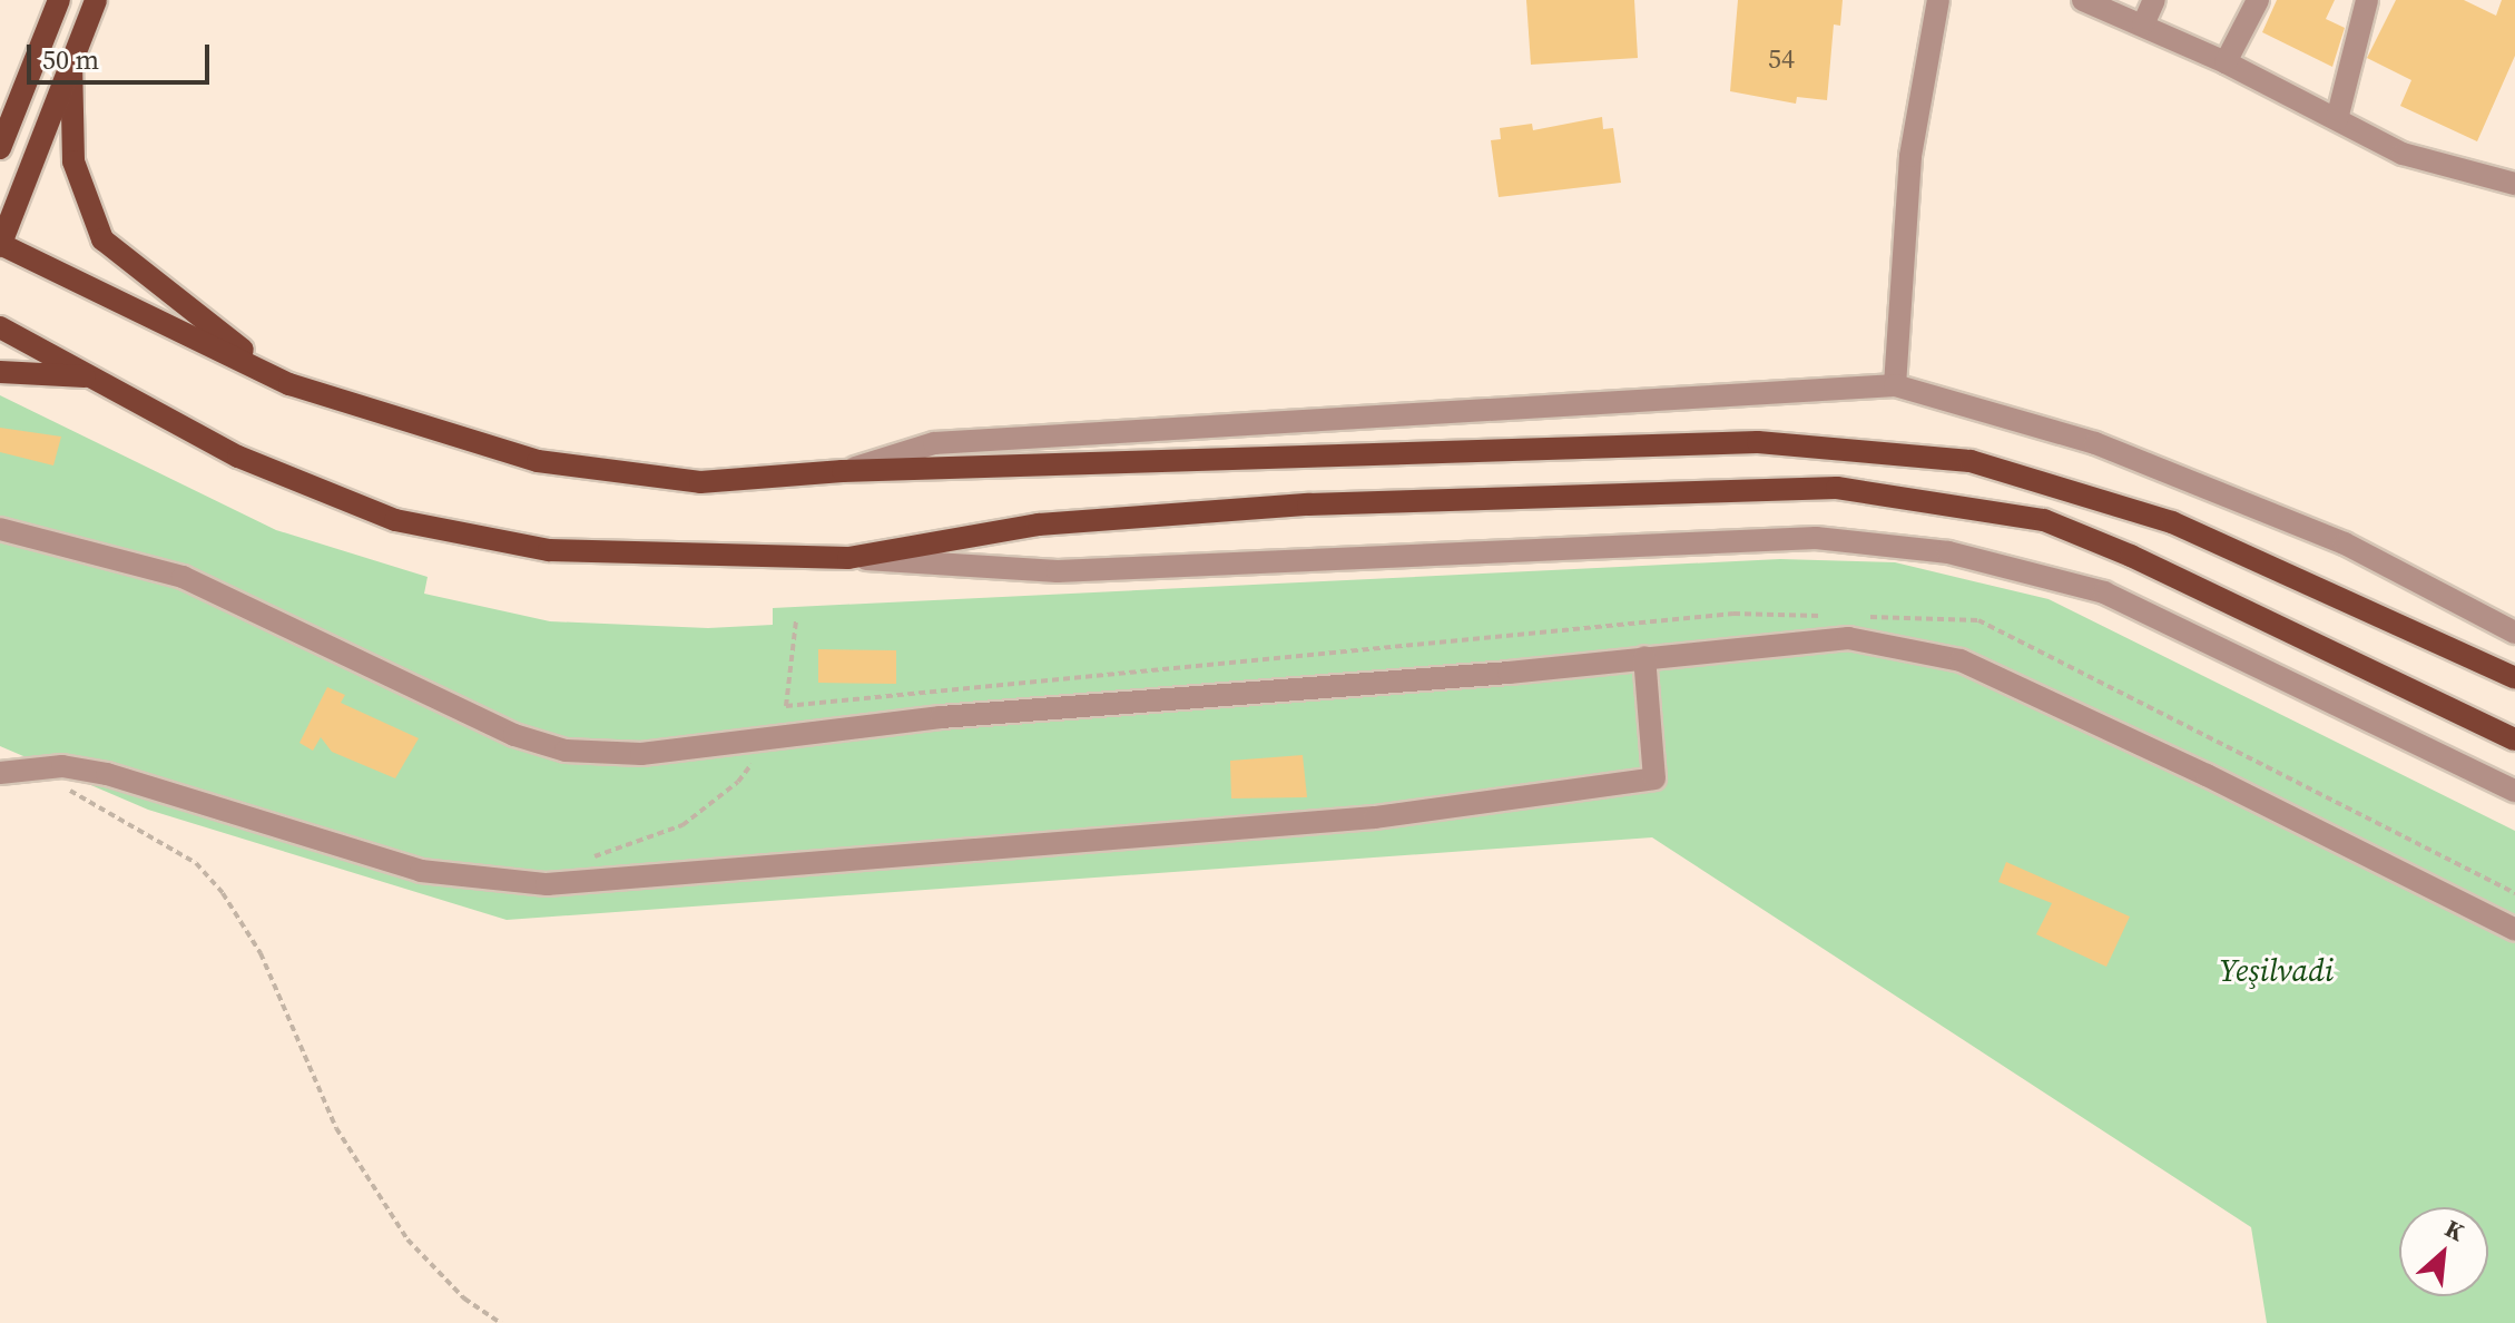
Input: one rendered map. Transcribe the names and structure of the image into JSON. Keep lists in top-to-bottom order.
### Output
{
  "parks": ["Yeşilvadi"],
  "house_numbers": ["54"],
  "scale_bar": "50 m",
  "north": "top right"
}
